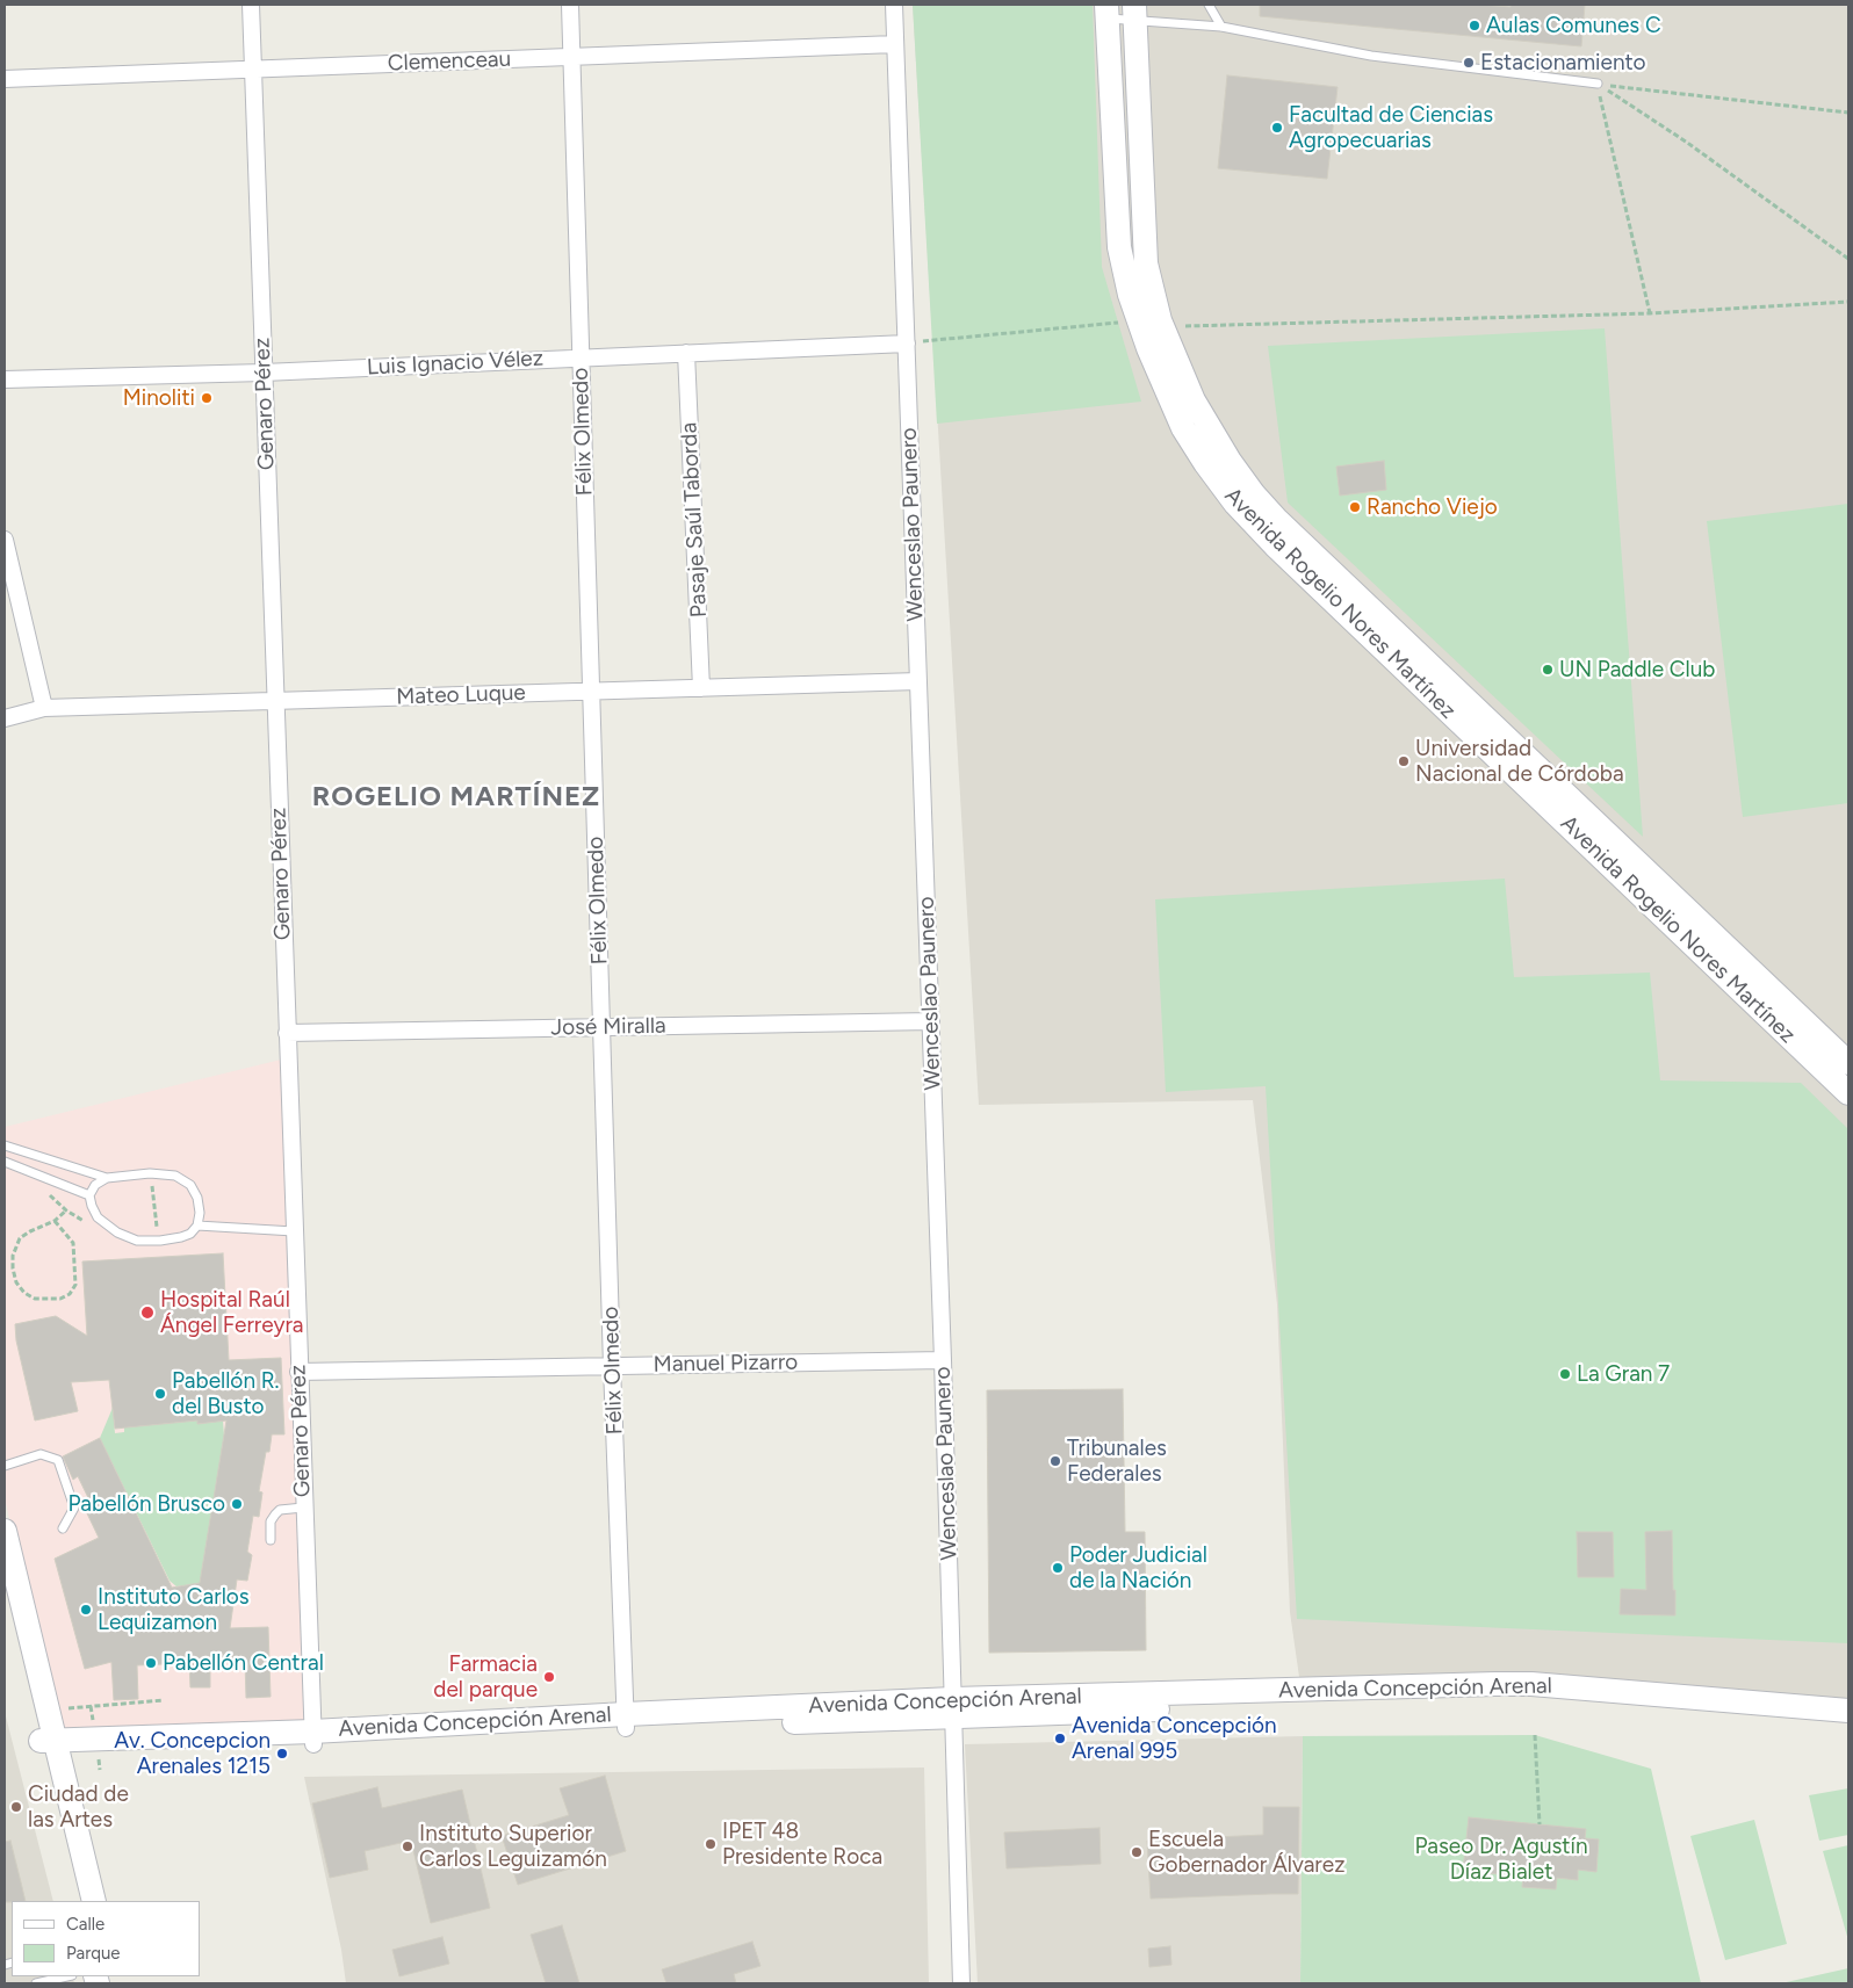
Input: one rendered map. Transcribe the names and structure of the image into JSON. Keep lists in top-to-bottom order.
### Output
{
  "streets": {
    "main road": ["Avenida Rogelio Nores Martínez", "Avenida Concepción Arenal"],
    "street": [
      "Clemenceau",
      "Luis Ignacio Vélez",
      "Genaro Pérez",
      "Félix Olmedo",
      "Pasaje Saúl Taborda",
      "Wenceslao Paunero",
      "Mateo Luque",
      "José Miralla",
      "Manuel Pizarro"
    ]
  },
  "crossings": [
    ["Clemenceau", "Genaro Pérez"],
    ["Clemenceau", "Félix Olmedo"],
    ["Clemenceau", "Wenceslao Paunero"],
    ["Luis Ignacio Vélez", "Genaro Pérez"],
    ["Luis Ignacio Vélez", "Félix Olmedo"],
    ["Luis Ignacio Vélez", "Pasaje Saúl Taborda"],
    ["Luis Ignacio Vélez", "Wenceslao Paunero"],
    ["Genaro Pérez", "Mateo Luque"],
    ["Genaro Pérez", "José Miralla"],
    ["Genaro Pérez", "Manuel Pizarro"],
    ["Genaro Pérez", "Avenida Concepción Arenal"],
    ["Félix Olmedo", "Mateo Luque"],
    ["Félix Olmedo", "José Miralla"],
    ["Félix Olmedo", "Manuel Pizarro"],
    ["Félix Olmedo", "Avenida Concepción Arenal"],
    ["Pasaje Saúl Taborda", "Mateo Luque"],
    ["Wenceslao Paunero", "Mateo Luque"],
    ["Wenceslao Paunero", "José Miralla"],
    ["Wenceslao Paunero", "Manuel Pizarro"],
    ["Wenceslao Paunero", "Avenida Concepción Arenal"]
  ],
  "districts": ["ROGELIO MARTÍNEZ"],
  "parks": ["Paseo Dr. Agustín Díaz Bialet"],
  "places": [
    "Aulas Comunes C",
    "Estacionamiento",
    "Facultad de Ciencias Agropecuarias",
    "Minoliti",
    "Rancho Viejo",
    "UN Paddle Club",
    "Universidad Nacional de Córdoba",
    "Hospital Raúl Ángel Ferreyra",
    "La Gran 7",
    "Pabellón R. del Busto",
    "Tribunales Federales",
    "Pabellón Brusco",
    "Poder Judicial de la Nación",
    "Instituto Carlos Lequizamon",
    "Pabellón Central",
    "Farmacia del parque",
    "Avenida Concepción Arenal 995",
    "Av. Concepcion Arenales 1215",
    "Ciudad de las Artes",
    "IPET 48 Presidente Roca",
    "Instituto Superior Carlos Leguizamón",
    "Escuela Gobernador Álvarez"
  ],
  "legend": ["Calle", "Parque"]
}
